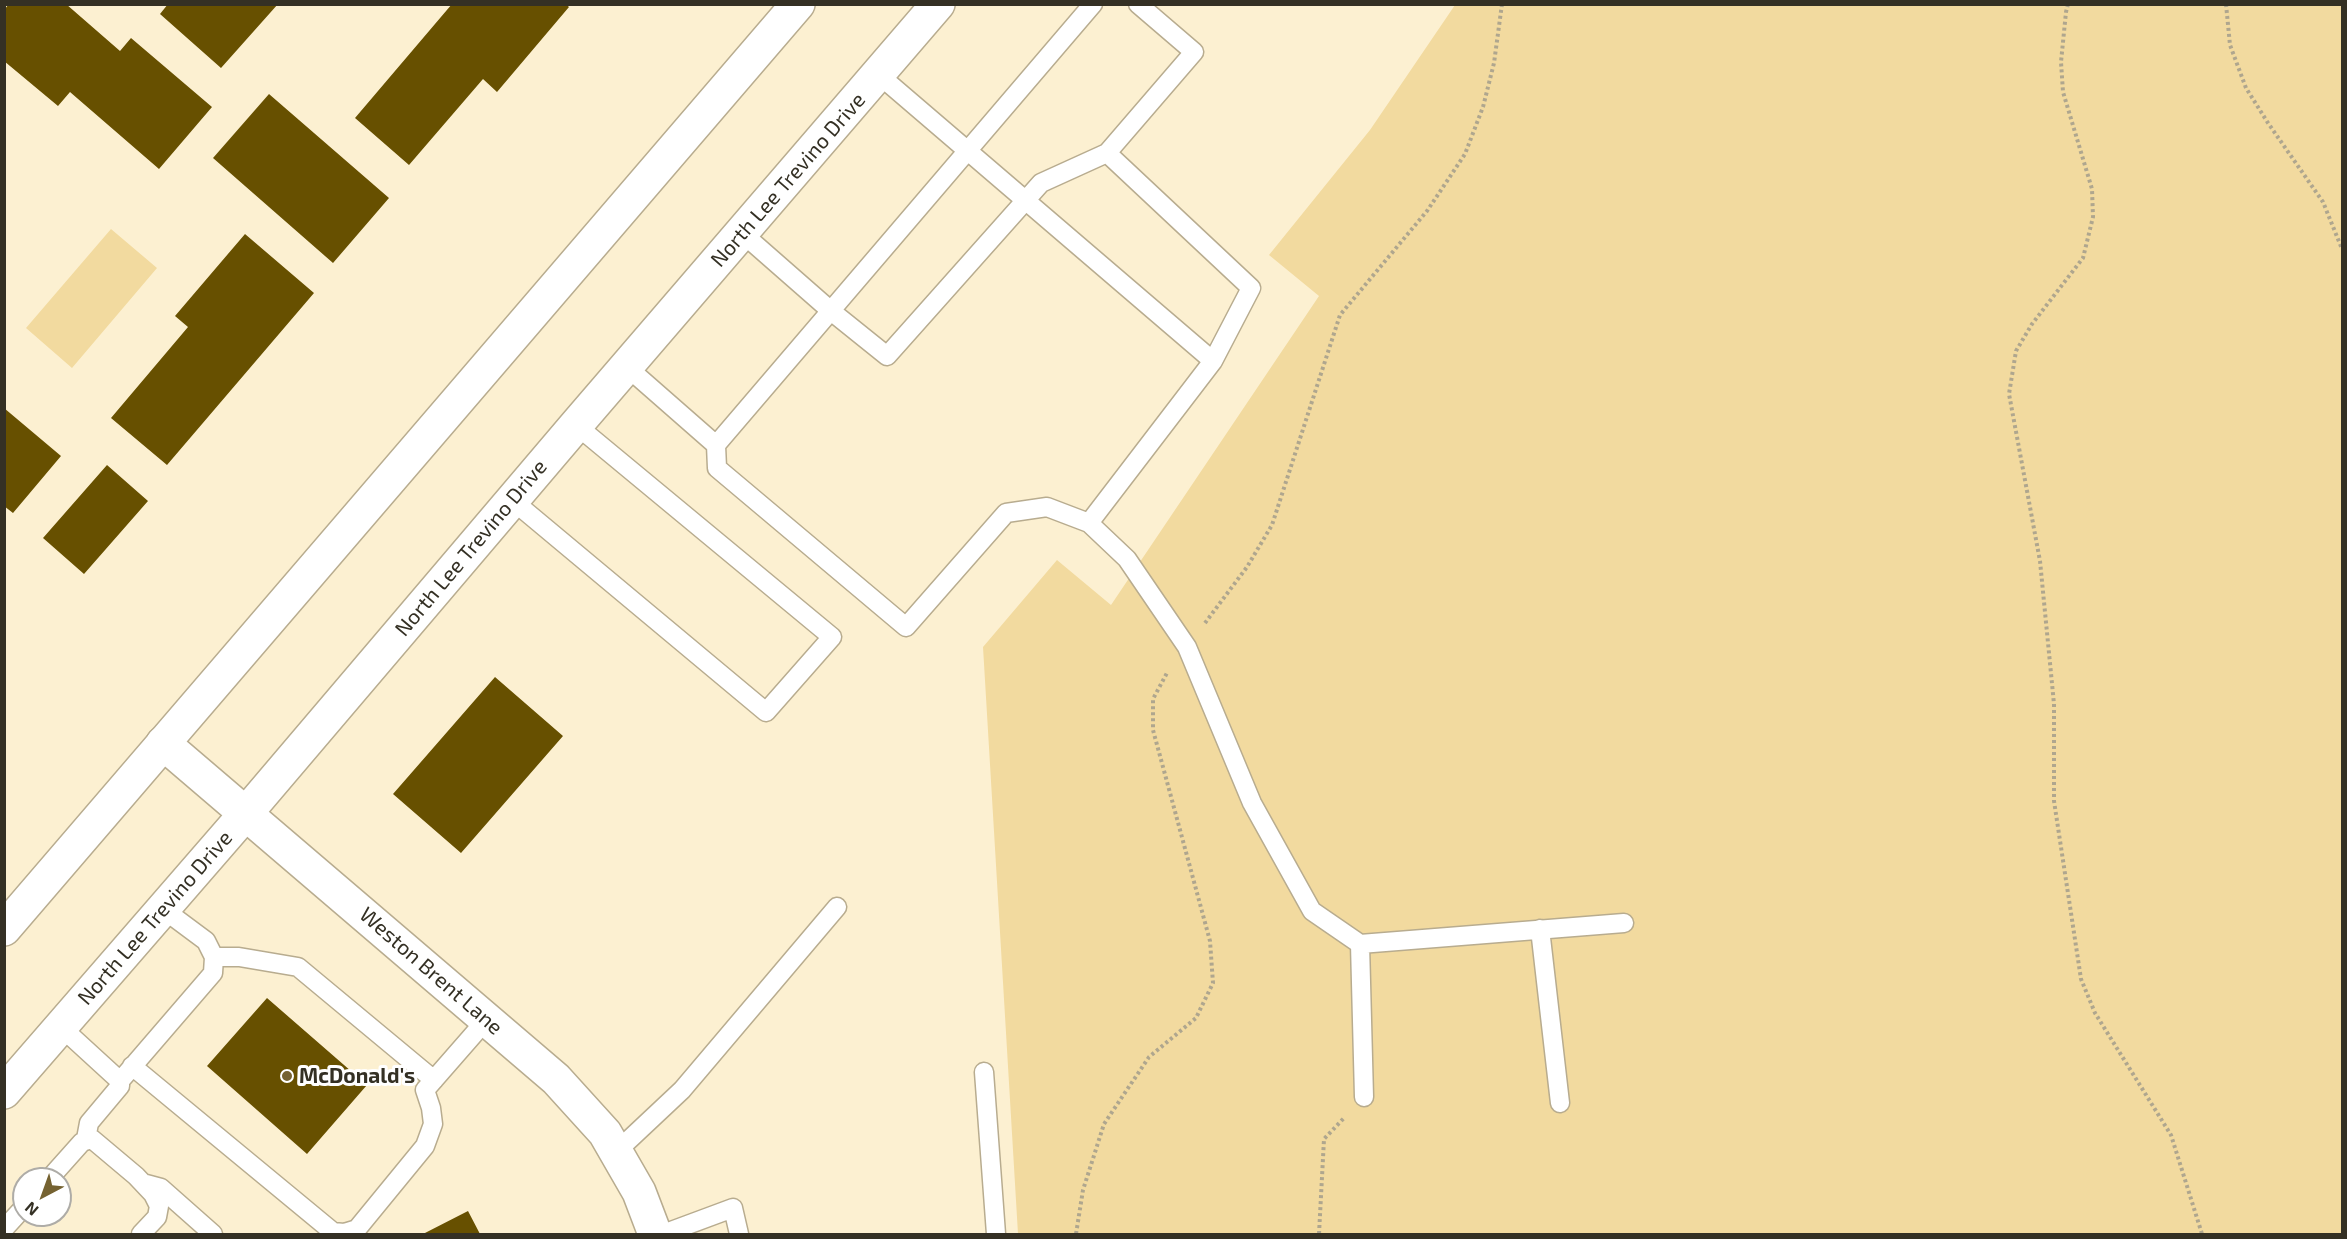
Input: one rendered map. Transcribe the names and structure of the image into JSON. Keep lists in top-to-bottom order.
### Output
{
  "streets": {
    "main road": ["North Lee Trevino Drive", "Weston Brent Lane"]
  },
  "crossings": [
    ["North Lee Trevino Drive", "Weston Brent Lane"]
  ],
  "places": ["McDonald's"],
  "north": "bottom left"
}
